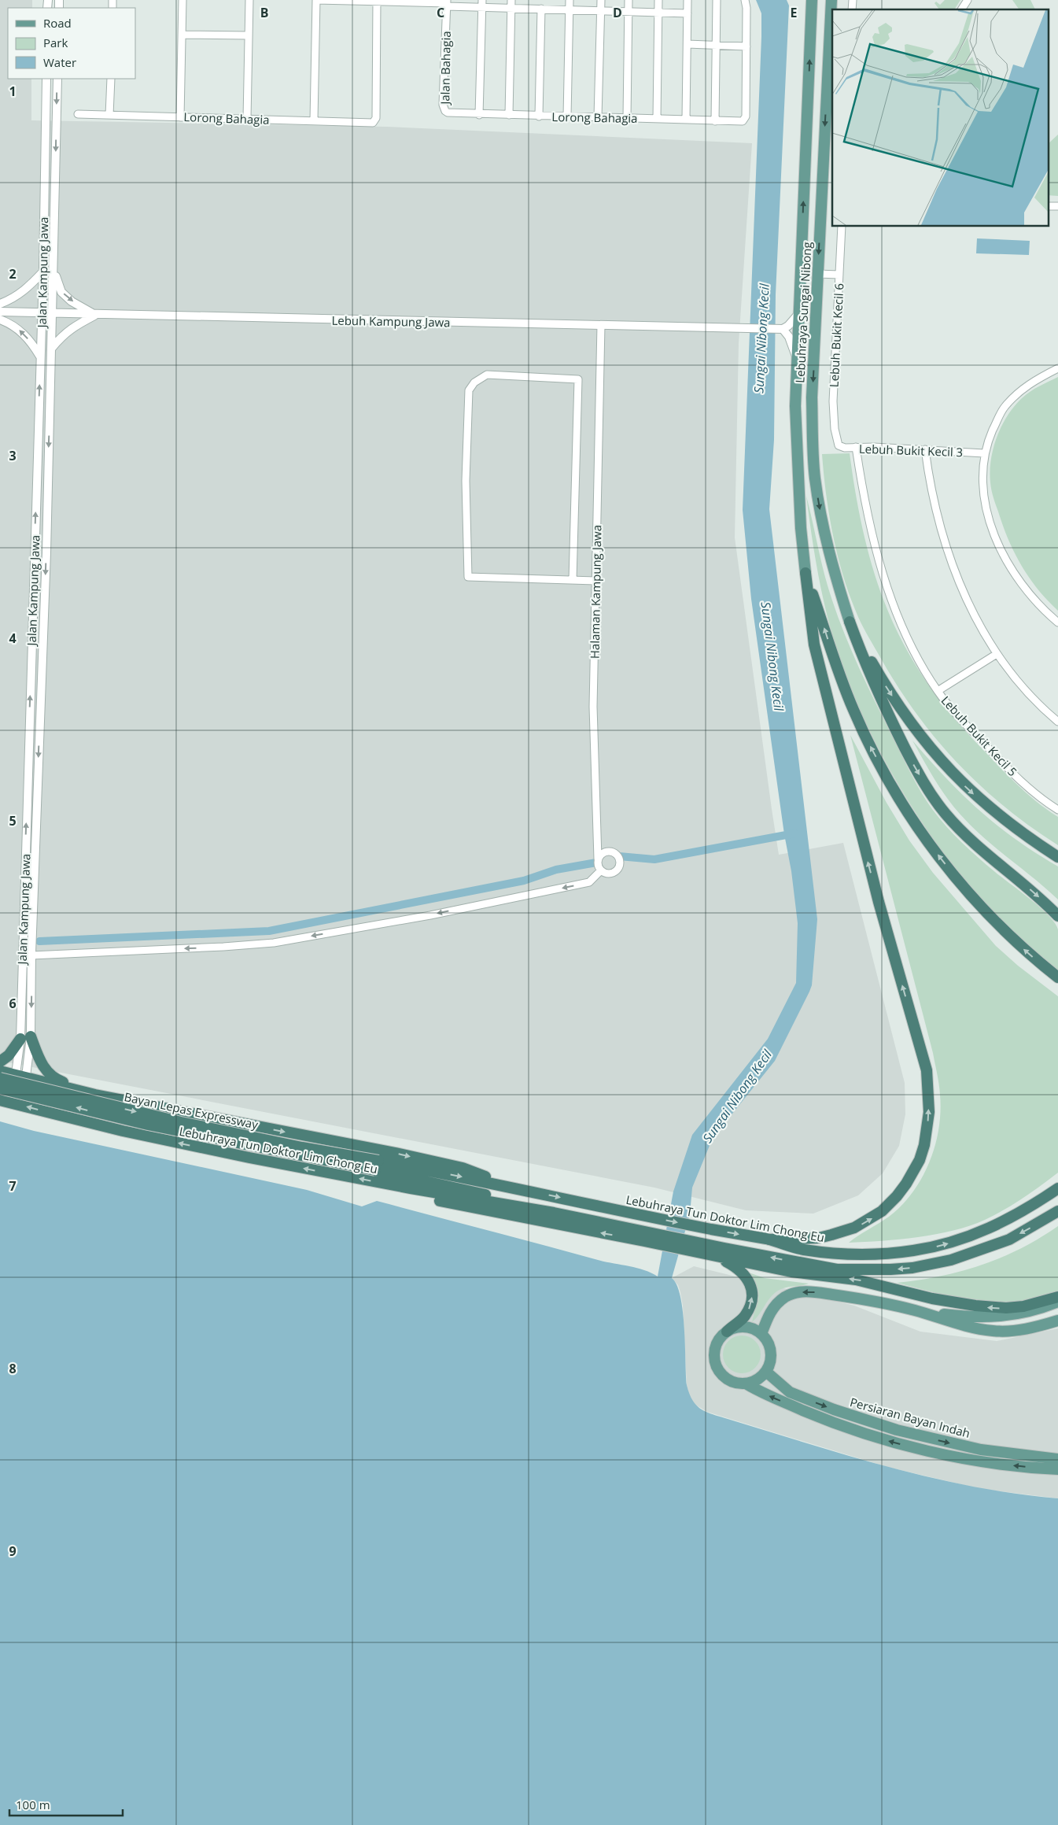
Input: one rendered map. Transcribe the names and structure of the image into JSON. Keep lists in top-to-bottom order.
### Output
{
  "streets": {
    "highway": ["Bayan Lepas Expressway", "Lebuhraya Tun Doktor Lim Chong Eu"],
    "main road": ["Lebuhraya Sungai Nibong", "Persiaran Bayan Indah"],
    "street": [
      "Jalan Bahagia",
      "Lorong Bahagia",
      "Jalan Kampung Jawa",
      "Lebuh Kampung Jawa",
      "Lebuh Bukit Kecil 6",
      "Lebuh Bukit Kecil 3",
      "Halaman Kampung Jawa",
      "Lebuh Bukit Kecil 5"
    ]
  },
  "crossings": [
    ["Jalan Bahagia", "Lorong Bahagia"],
    ["Jalan Kampung Jawa", "Lebuh Kampung Jawa"],
    ["Jalan Kampung Jawa", "Lebuhraya Tun Doktor Lim Chong Eu"],
    ["Lebuh Kampung Jawa", "Halaman Kampung Jawa"],
    ["Lebuh Bukit Kecil 6", "Lebuh Bukit Kecil 3"],
    ["Lebuh Bukit Kecil 3", "Lebuh Bukit Kecil 5"],
    ["Bayan Lepas Expressway", "Lebuhraya Tun Doktor Lim Chong Eu"]
  ],
  "water": ["Sungai Nibong Kecil"],
  "legend": ["Road", "Park", "Water"],
  "scale_bar": "100 m",
  "grid": {
    "columns": [
      "B",
      "C",
      "D",
      "E"
    ],
    "rows": [
      "1",
      "2",
      "3",
      "4",
      "5",
      "6",
      "7",
      "8",
      "9"
    ]
  }
}
